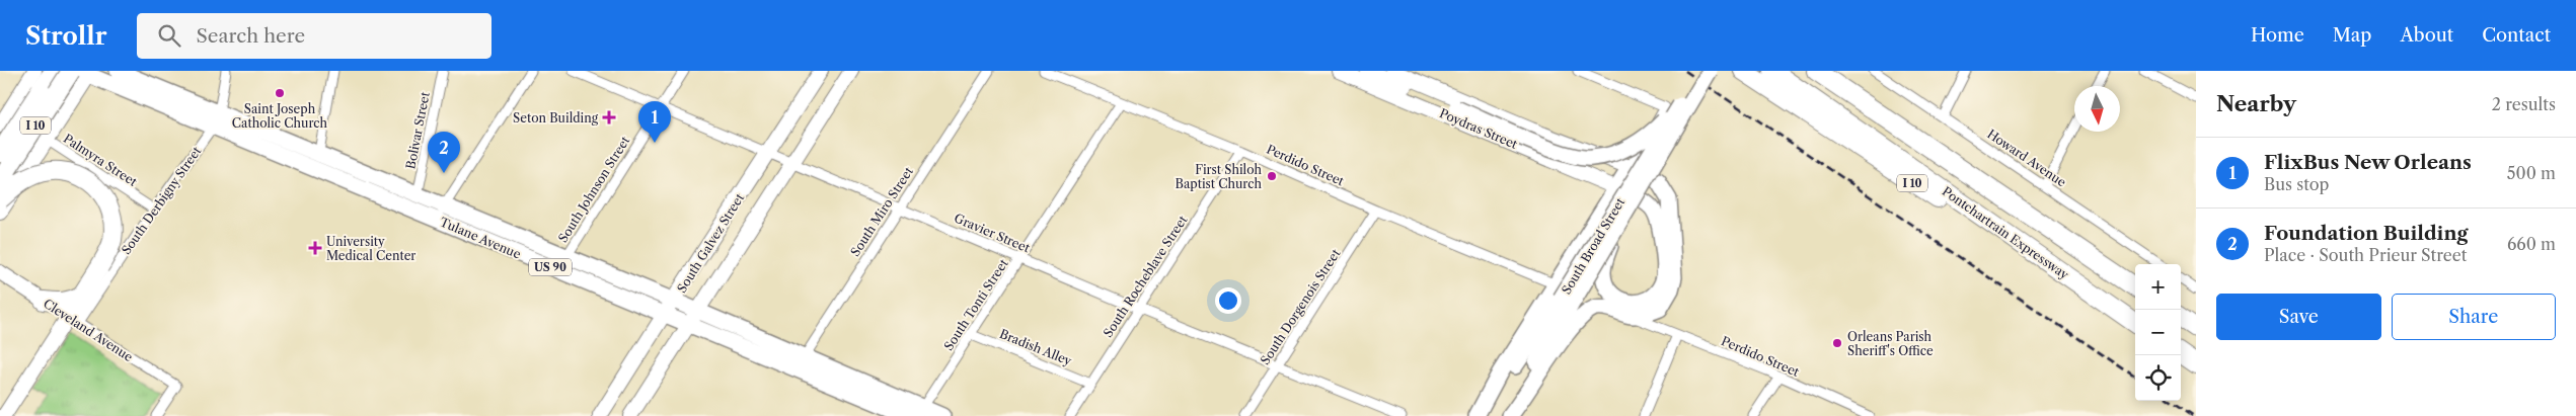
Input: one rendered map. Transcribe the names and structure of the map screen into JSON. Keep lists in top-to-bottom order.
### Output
{
  "streets": {
    "highway": ["I 10", "Pontchartrain Expressway"],
    "main road": ["Tulane Avenue", "South Broad Street", "US 90"],
    "street": [
      "Poydras Street",
      "Bolivar Street",
      "Howard Avenue",
      "Palmyra Street",
      "Perdido Street",
      "South Johnson Street",
      "South Derbigny Street",
      "South Miro Street",
      "Gravier Street",
      "South Galvez Street",
      "South Rocheblave Street",
      "South Tonti Street",
      "South Dorgenois Street",
      "Cleveland Avenue",
      "Bradish Alley"
    ]
  },
  "crossings": [
    ["I 10", "Pontchartrain Expressway"],
    ["Bolivar Street", "Tulane Avenue"],
    ["Palmyra Street", "South Derbigny Street"],
    ["Perdido Street", "South Broad Street"],
    ["Perdido Street", "South Rocheblave Street"],
    ["Perdido Street", "South Tonti Street"],
    ["Perdido Street", "South Dorgenois Street"],
    ["South Johnson Street", "Gravier Street"],
    ["South Johnson Street", "Tulane Avenue"],
    ["South Derbigny Street", "Tulane Avenue"],
    ["South Derbigny Street", "Cleveland Avenue"],
    ["South Miro Street", "Gravier Street"],
    ["South Miro Street", "Tulane Avenue"],
    ["Gravier Street", "South Galvez Street"],
    ["Gravier Street", "South Rocheblave Street"],
    ["Gravier Street", "South Tonti Street"],
    ["Gravier Street", "South Dorgenois Street"],
    ["Tulane Avenue", "South Galvez Street"],
    ["Tulane Avenue", "South Tonti Street"],
    ["South Rocheblave Street", "Bradish Alley"],
    ["South Tonti Street", "Bradish Alley"]
  ],
  "places": {
    "other": ["Saint Joseph Catholic Church", "First Shiloh Baptist Church", "Orleans Parish Sheriff's Office"],
    "health": ["Seton Building", "University Medical Center"]
  },
  "north": "bottom",
  "page": {
    "header": "Strollr",
    "search": "Search here",
    "nav": [
      "Home",
      "Map",
      "About",
      "Contact"
    ],
    "heading": ["Nearby", "2 results"],
    "pins": ["1", "2"],
    "list": [
      {
        "mark": "1",
        "name": "FlixBus New Orleans",
        "note": "Bus stop",
        "value": "500 m"
      },
      {
        "mark": "2",
        "name": "Foundation Building",
        "note": "Place · South Prieur Street",
        "value": "660 m"
      }
    ],
    "map_buttons": ["+", "−"],
    "buttons": ["Save", "Share"]
  }
}
